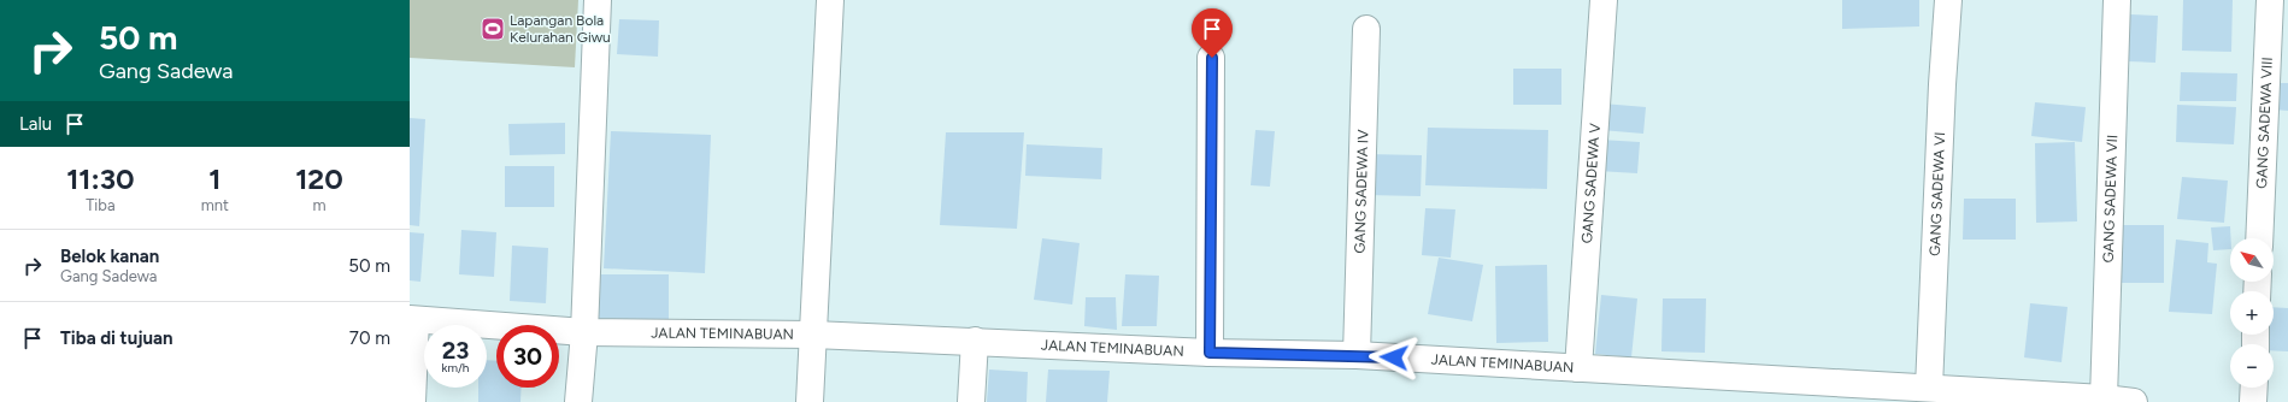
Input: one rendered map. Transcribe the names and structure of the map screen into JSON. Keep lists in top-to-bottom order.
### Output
{
  "streets": {
    "street": [
      "GANG SADEWA VIII",
      "GANG SADEWA V",
      "GANG SADEWA IV",
      "GANG SADEWA VI",
      "GANG SADEWA VII",
      "JALAN TEMINABUAN"
    ]
  },
  "crossings": [
    ["GANG SADEWA V", "JALAN TEMINABUAN"],
    ["GANG SADEWA IV", "JALAN TEMINABUAN"],
    ["GANG SADEWA VI", "JALAN TEMINABUAN"],
    ["GANG SADEWA VII", "JALAN TEMINABUAN"]
  ],
  "places": {
    "sports": ["Lapangan Bola Kelurahan Giwu"]
  },
  "north": "top left",
  "page": {
    "turn": ["50 m", "Gang Sadewa"],
    "then": "Lalu",
    "eta": [
      "11:30",
      "Tiba",
      "1",
      "mnt",
      "120",
      "m"
    ],
    "list": [
      {
        "name": "Belok kanan",
        "note": "Gang Sadewa",
        "value": "50 m"
      },
      {
        "name": "Tiba di tujuan",
        "value": "70 m"
      }
    ],
    "map_buttons": ["+", "−"],
    "speed": "23 km/h",
    "limit": "30"
  }
}
